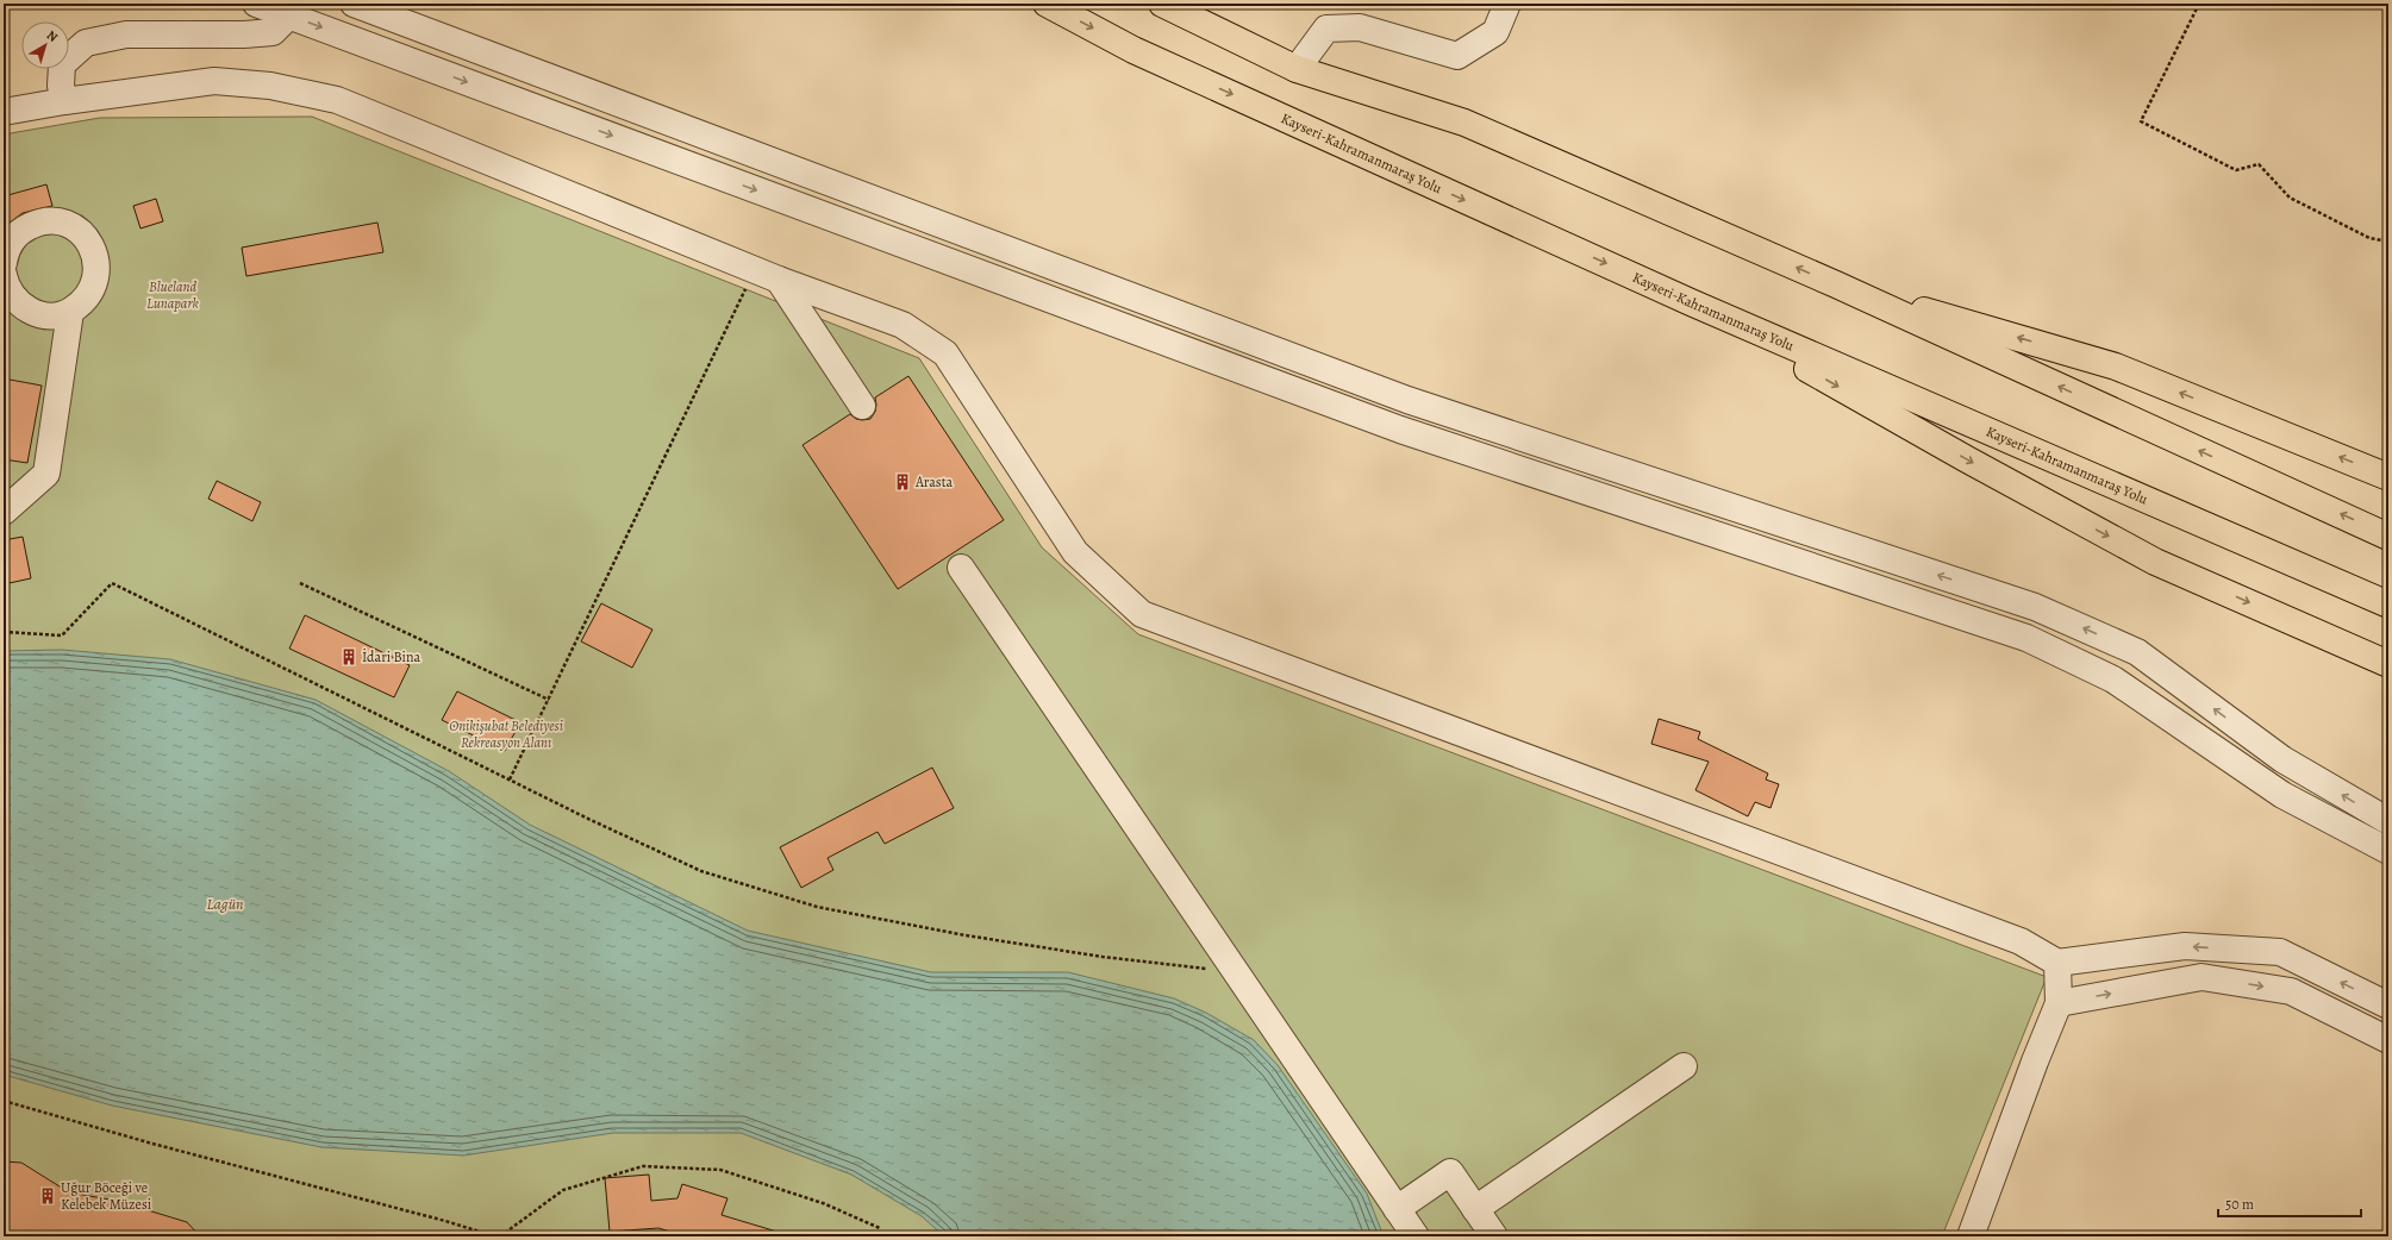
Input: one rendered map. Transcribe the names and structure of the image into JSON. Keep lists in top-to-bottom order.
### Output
{
  "streets": {
    "highway": ["Kayseri-Kahramanmaraş Yolu"]
  },
  "water": ["Lagün"],
  "parks": ["Blueland Lunapark", "Onikişubat Belediyesi Rekreasyon Alanı"],
  "places": {
    "building": ["Arasta", "İdari Bina", "Uğur Böceği ve Kelebek Müzesi"]
  },
  "scale_bar": "50 m",
  "north": "top right"
}
